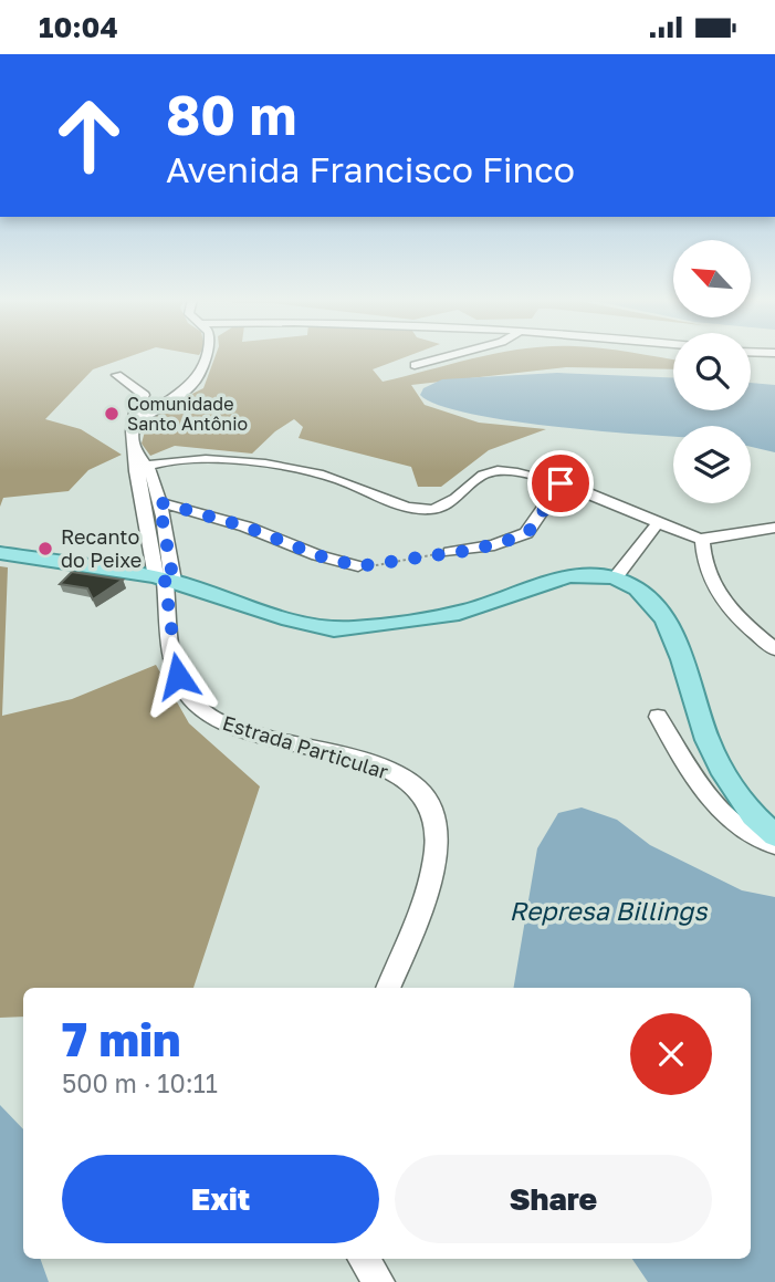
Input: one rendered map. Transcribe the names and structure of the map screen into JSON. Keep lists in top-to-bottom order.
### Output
{
  "streets": {
    "street": ["Estrada Particular"]
  },
  "water": ["Represa Billings"],
  "places": ["Comunidade Santo Antônio", "Recanto do Peixe"],
  "north": "top left",
  "page": {
    "status": "10:04",
    "turn": ["80 m", "Avenida Francisco Finco"],
    "heading": ["7 min", "500 m · 10:11"],
    "buttons": ["Exit", "Share"]
  }
}
